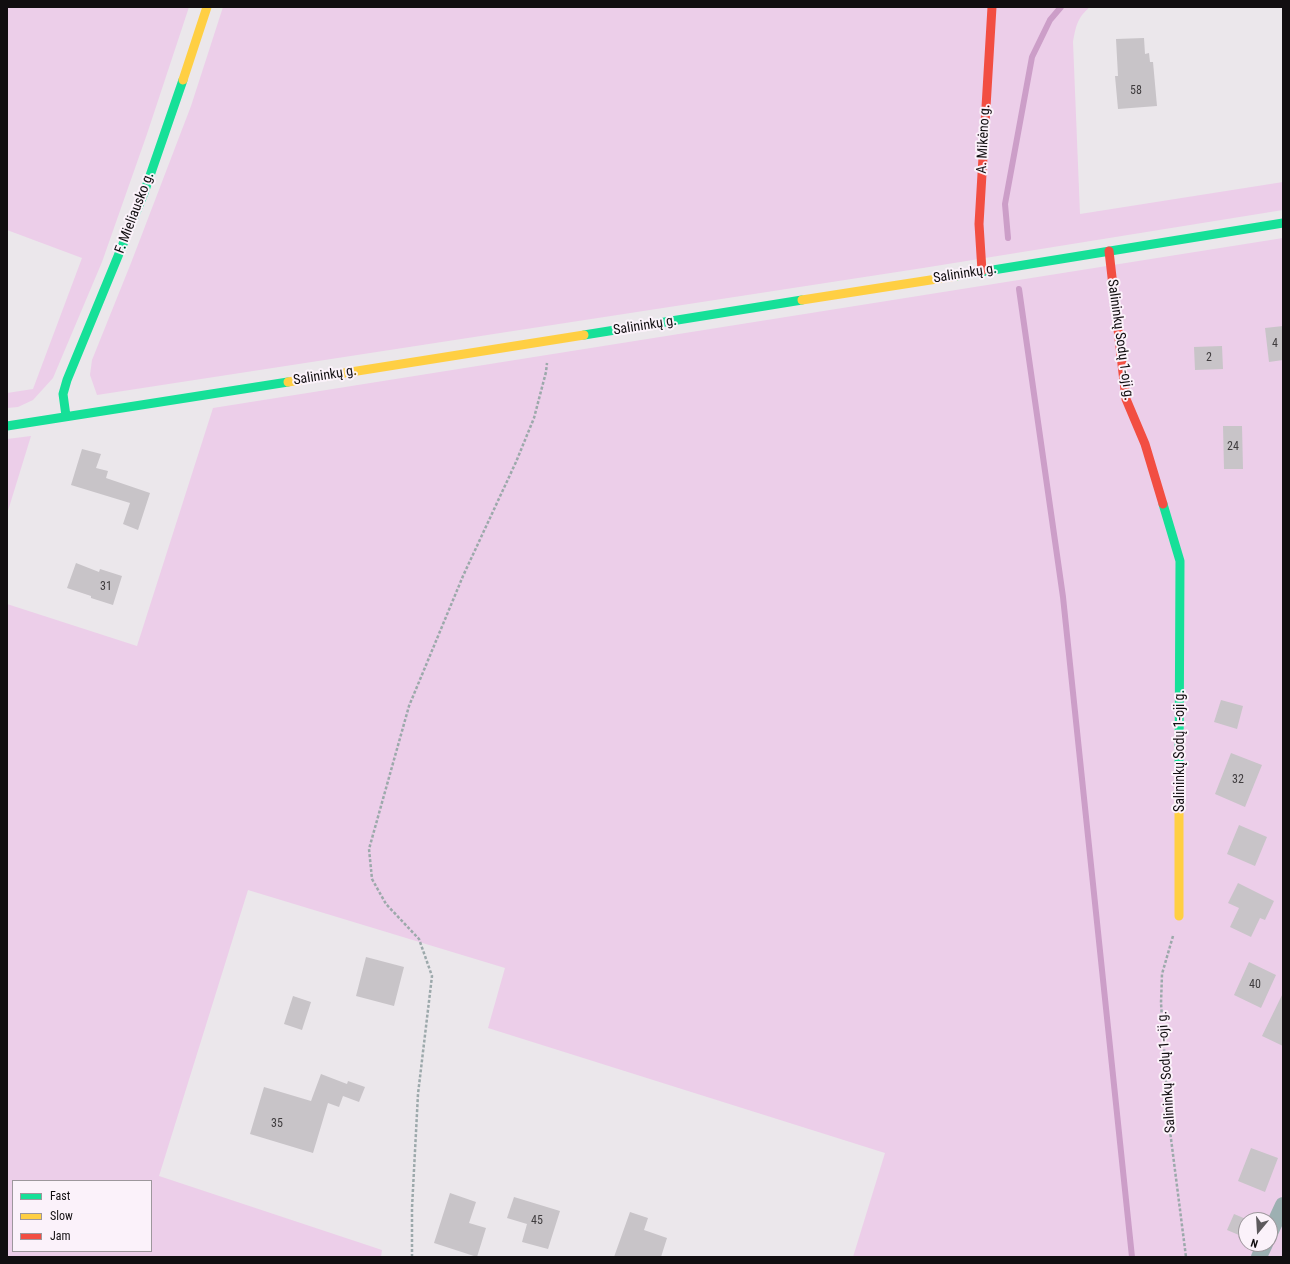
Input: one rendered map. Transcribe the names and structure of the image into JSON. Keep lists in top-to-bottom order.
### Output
{
  "streets": {
    "street": [
      "A. Mikėno g.",
      "F. Mieliausko g.",
      "Salininkų g.",
      "Salininkų Sodų 1-oji g."
    ]
  },
  "crossings": [
    ["A. Mikėno g.", "Salininkų g."],
    ["F. Mieliausko g.", "Salininkų g."],
    ["Salininkų g.", "Salininkų Sodų 1-oji g."]
  ],
  "house_numbers": [
    "58",
    "4",
    "2",
    "24",
    "31",
    "32",
    "40",
    "35",
    "45"
  ],
  "legend": ["Fast", "Slow", "Jam"],
  "north": "bottom"
}
